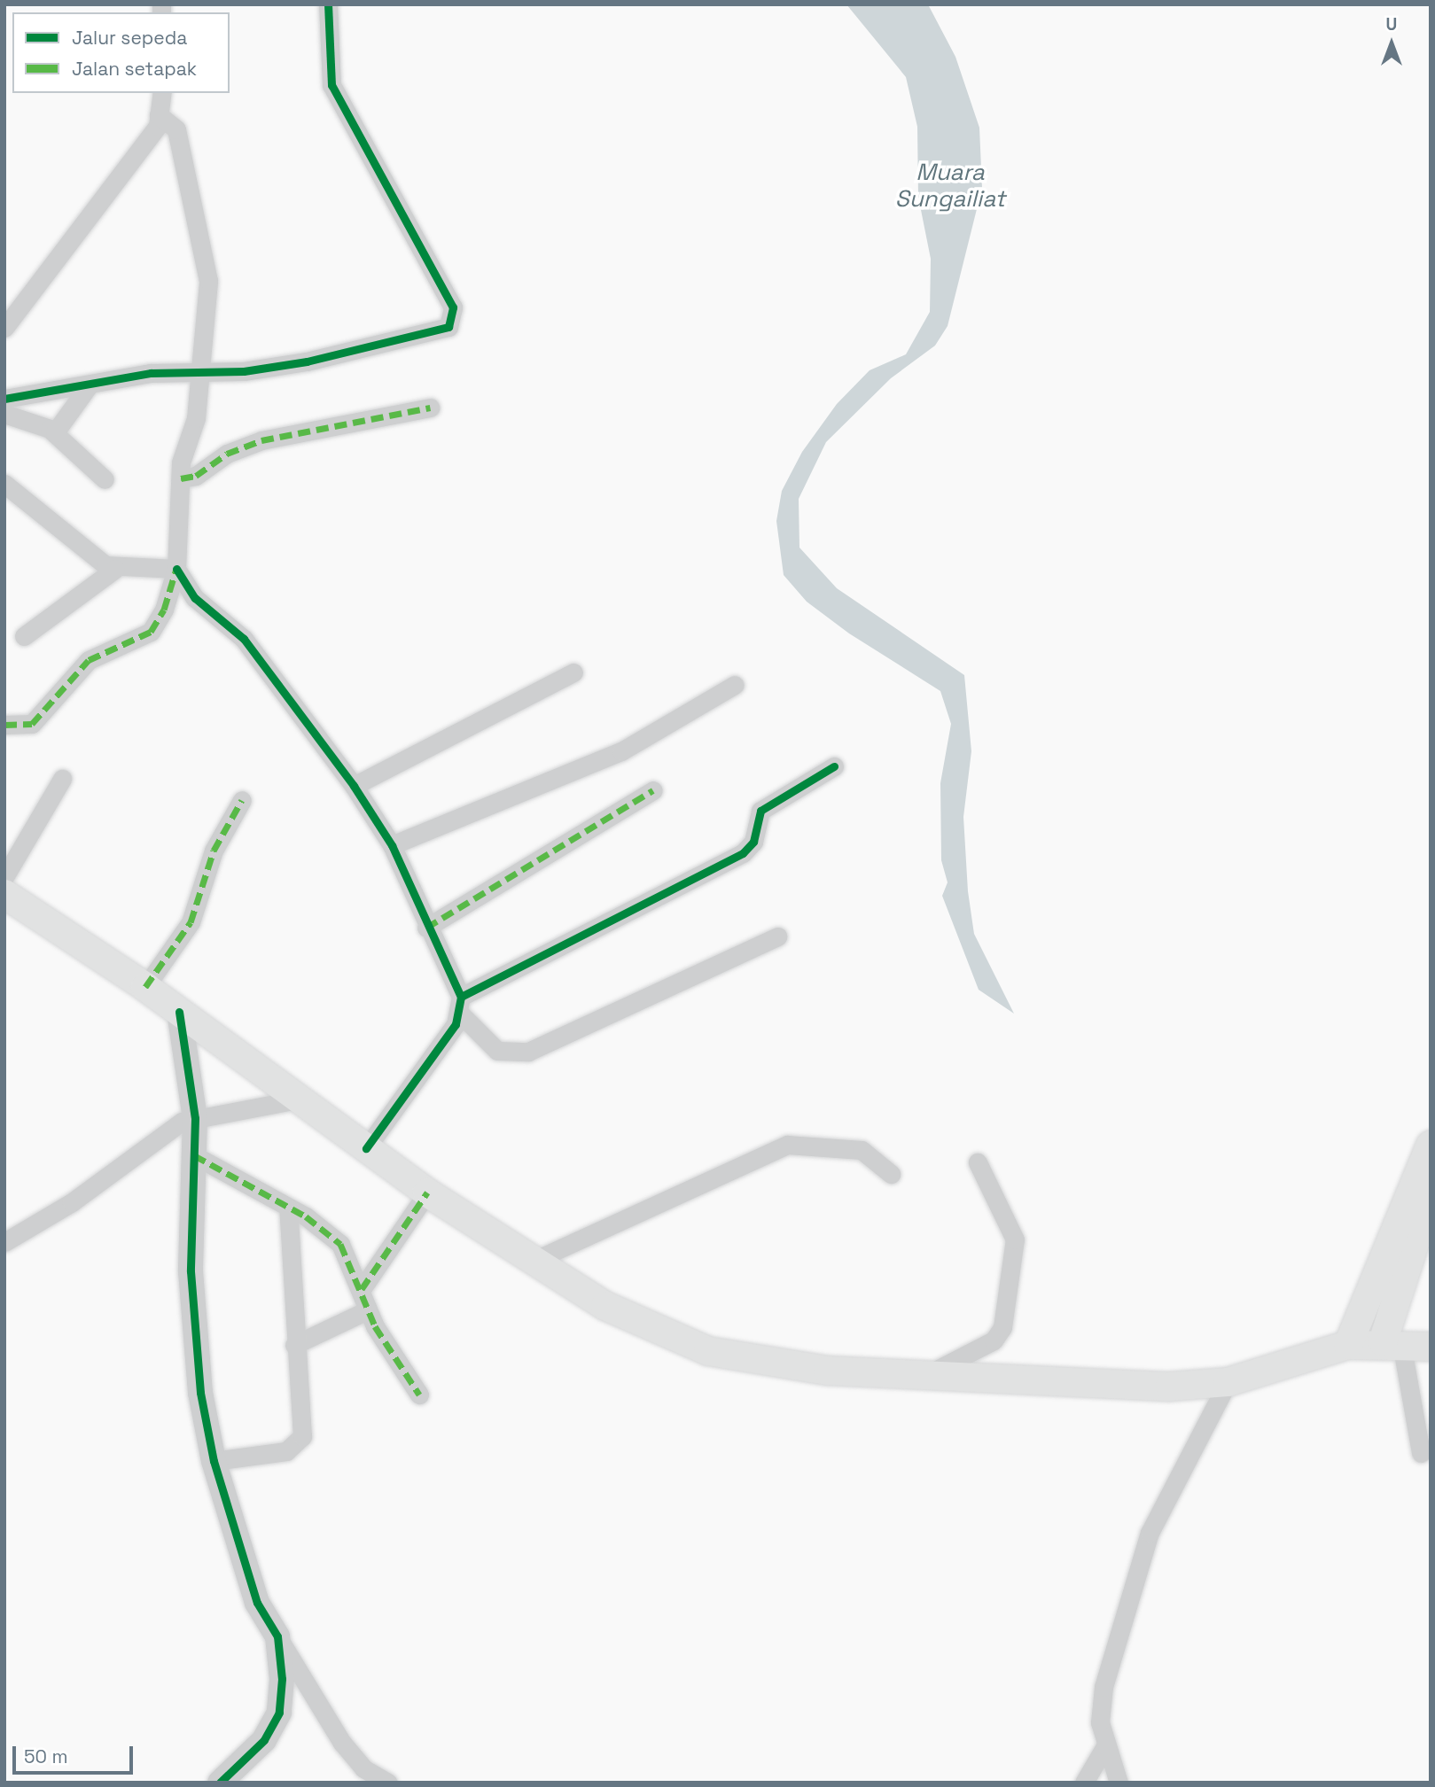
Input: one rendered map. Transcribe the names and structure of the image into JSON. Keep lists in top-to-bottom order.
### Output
{
  "water": ["Muara Sungailiat"],
  "legend": ["Jalur sepeda", "Jalan setapak"],
  "scale_bar": "50 m",
  "north": "top"
}
